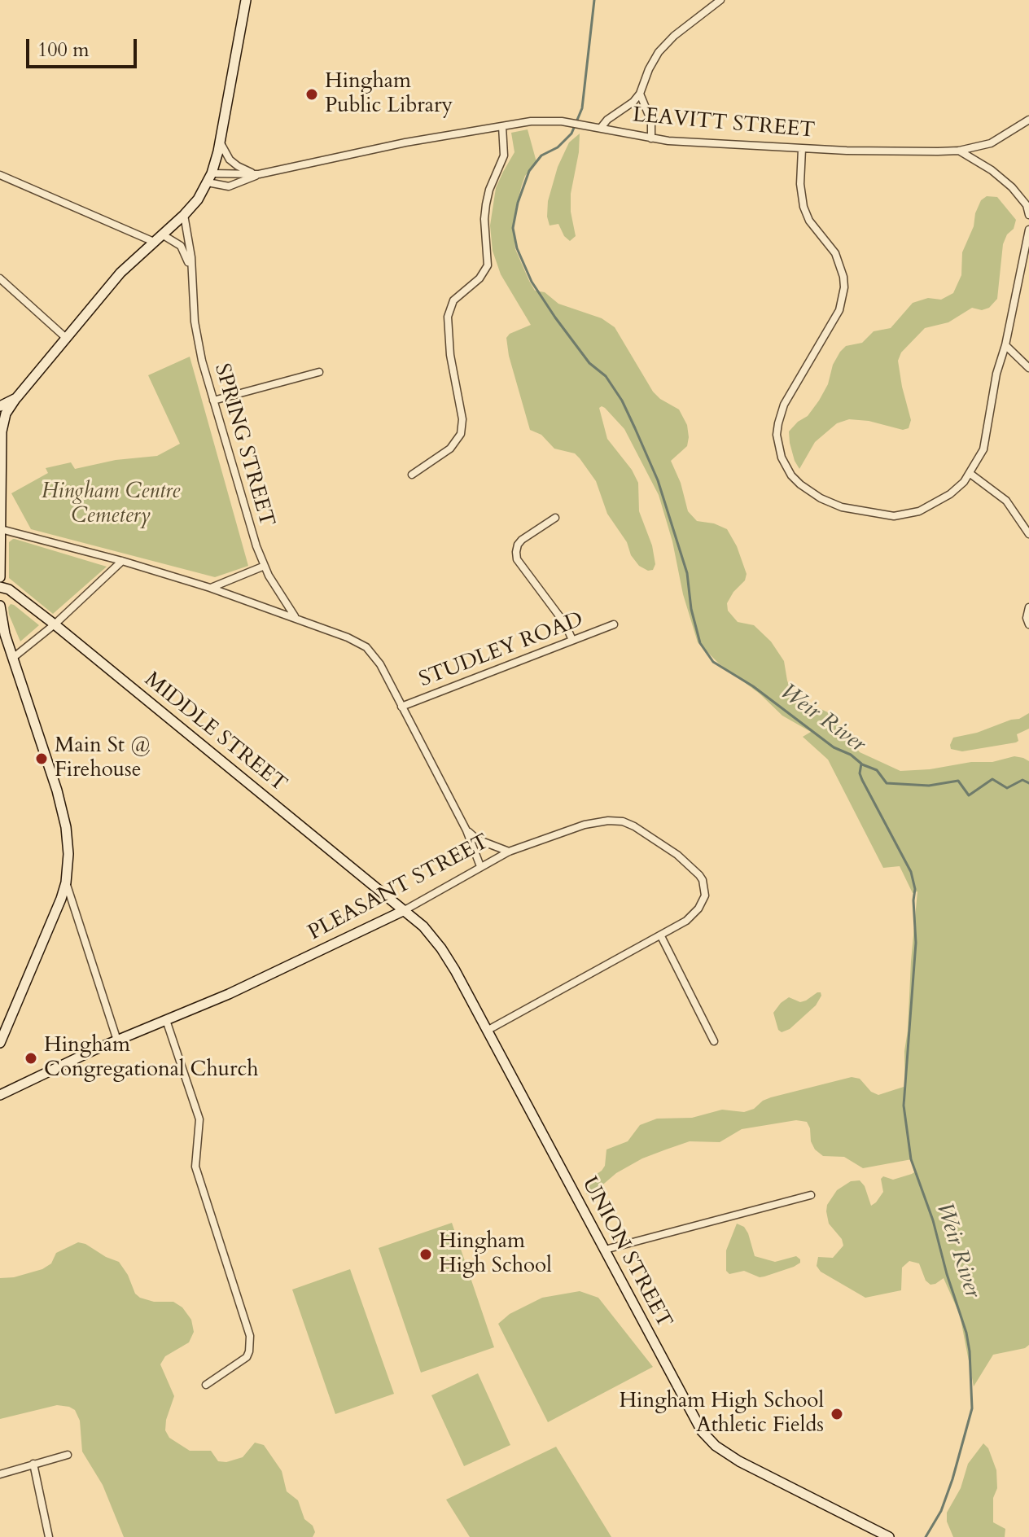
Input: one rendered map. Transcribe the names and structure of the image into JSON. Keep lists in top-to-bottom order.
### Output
{
  "streets": {
    "street": [
      "LEAVITT STREET",
      "SPRING STREET",
      "STUDLEY ROAD",
      "MIDDLE STREET",
      "PLEASANT STREET",
      "UNION STREET"
    ]
  },
  "crossings": [
    ["MIDDLE STREET", "PLEASANT STREET"],
    ["MIDDLE STREET", "UNION STREET"],
    ["PLEASANT STREET", "UNION STREET"]
  ],
  "water": ["Weir River"],
  "parks": ["Hingham Centre Cemetery"],
  "places": [
    "Hingham Public Library",
    "Main St @ Firehouse",
    "Hingham Congregational Church",
    "Hingham High School",
    "Hingham High School Athletic Fields"
  ],
  "scale_bar": "100 m"
}
